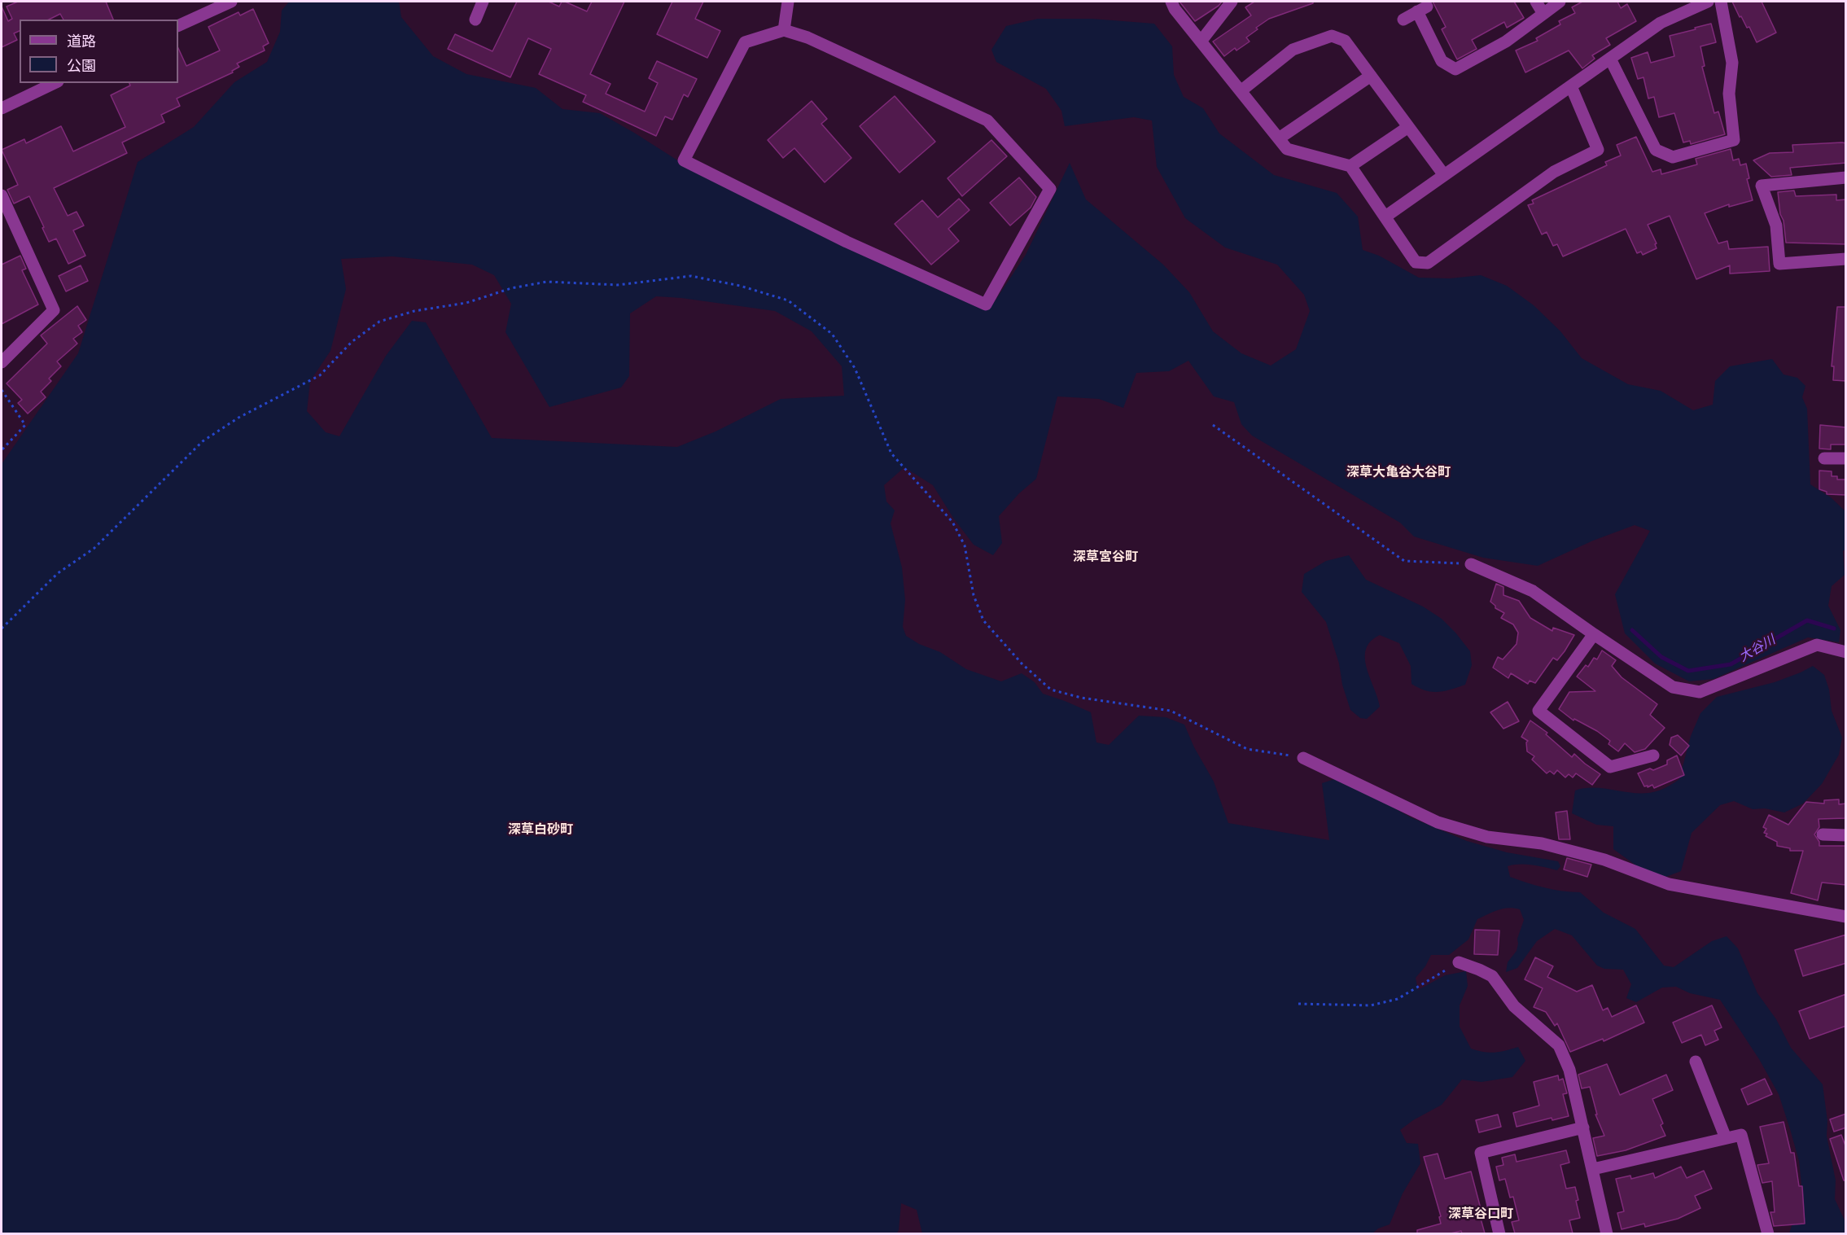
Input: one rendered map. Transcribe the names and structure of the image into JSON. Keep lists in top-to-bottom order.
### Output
{
  "districts": [
    "深草大亀谷大谷町",
    "深草宮谷町",
    "深草白砂町",
    "深草谷口町"
  ],
  "water": ["大谷川"],
  "legend": ["道路", "公園"]
}
